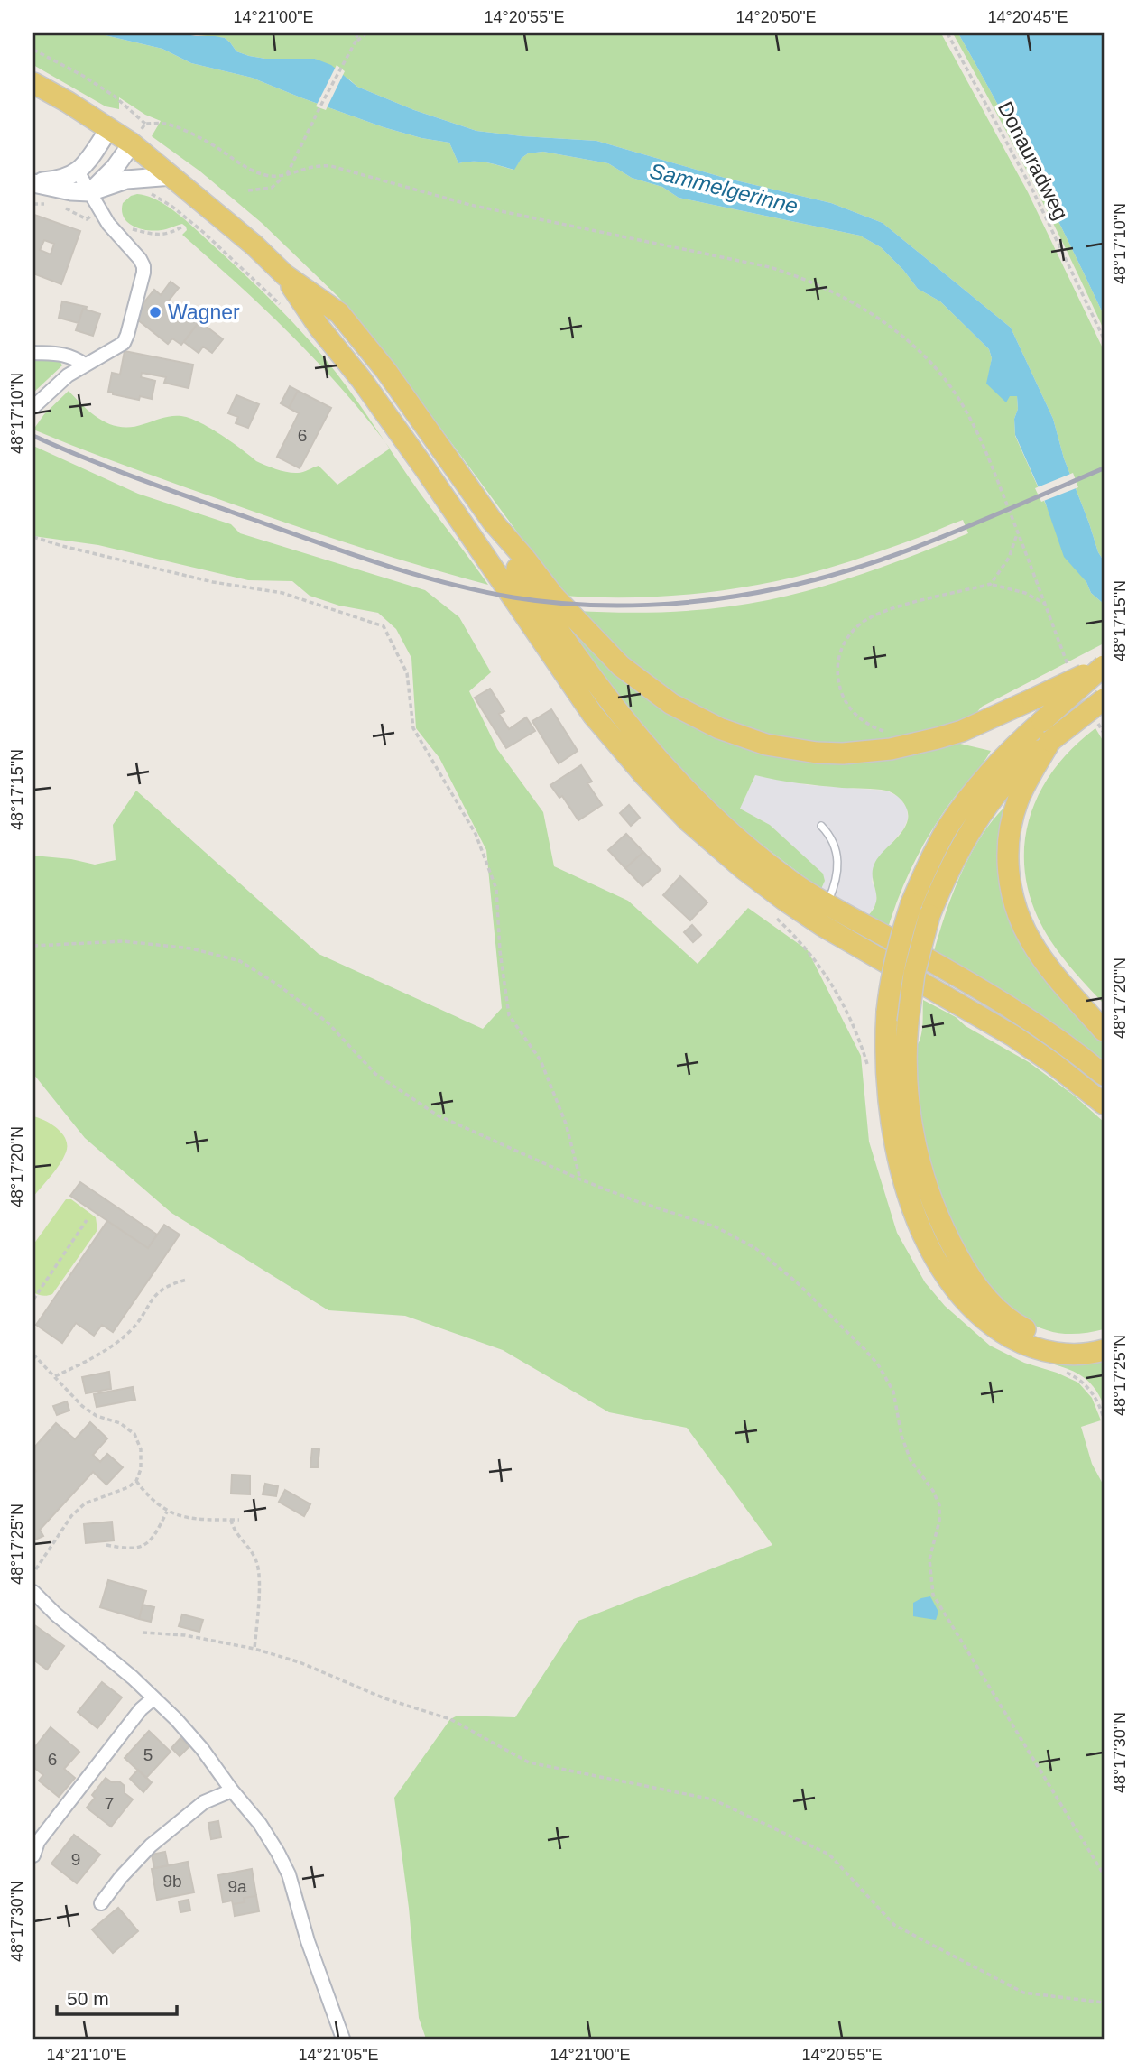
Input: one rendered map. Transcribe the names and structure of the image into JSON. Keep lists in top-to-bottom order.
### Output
{
  "streets": {
    "path": ["Donauradweg"]
  },
  "water": ["Sammelgerinne"],
  "places": ["Wagner"],
  "house_numbers": [
    "6",
    "5",
    "6",
    "7",
    "9",
    "9b",
    "9a"
  ],
  "scale_bar": "50 m",
  "coordinates": [
    "14°21'00\"E",
    "14°20'55\"E",
    "14°20'50\"E",
    "14°20'45\"E",
    "48°17'10\"N",
    "48°17'15\"N",
    "48°17'20\"N",
    "48°17'25\"N",
    "48°17'30\"N",
    "14°21'10\"E",
    "14°21'05\"E"
  ]
}
